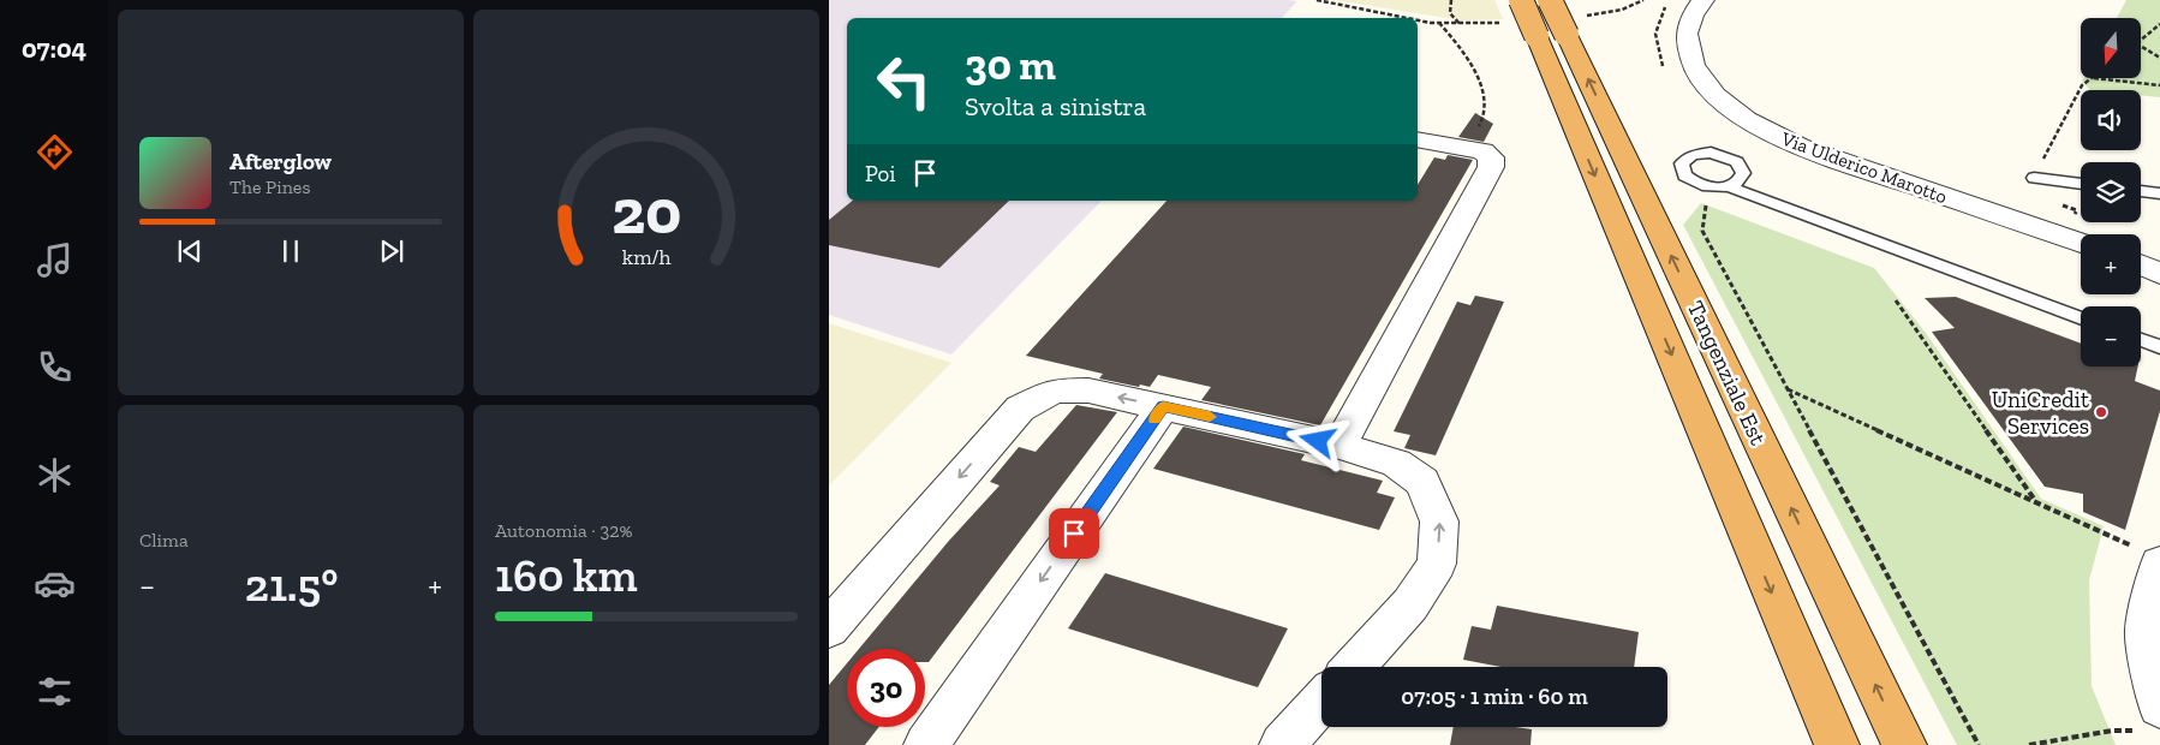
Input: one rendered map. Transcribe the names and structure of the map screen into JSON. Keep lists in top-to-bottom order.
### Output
{
  "streets": {
    "highway": ["Tangenziale Est"],
    "street": ["Via Ulderico Marotto"]
  },
  "places": ["UniCredit Services"],
  "north": "bottom",
  "page": {
    "tabs": "07:04",
    "map_buttons": ["+", "−"],
    "turn": ["30 m", "Svolta a sinistra"],
    "song": ["Afterglow", "The Pines"],
    "then": "Poi",
    "tile": [
      "Clima",
      ["Autonomia · 32%", "160 km"]
    ],
    "heat": ["−", "21.5°", "+"],
    "limit": "30",
    "trip": "07:05 · 1 min · 60 m",
    "gauge": ["20", "km/h"]
  }
}
